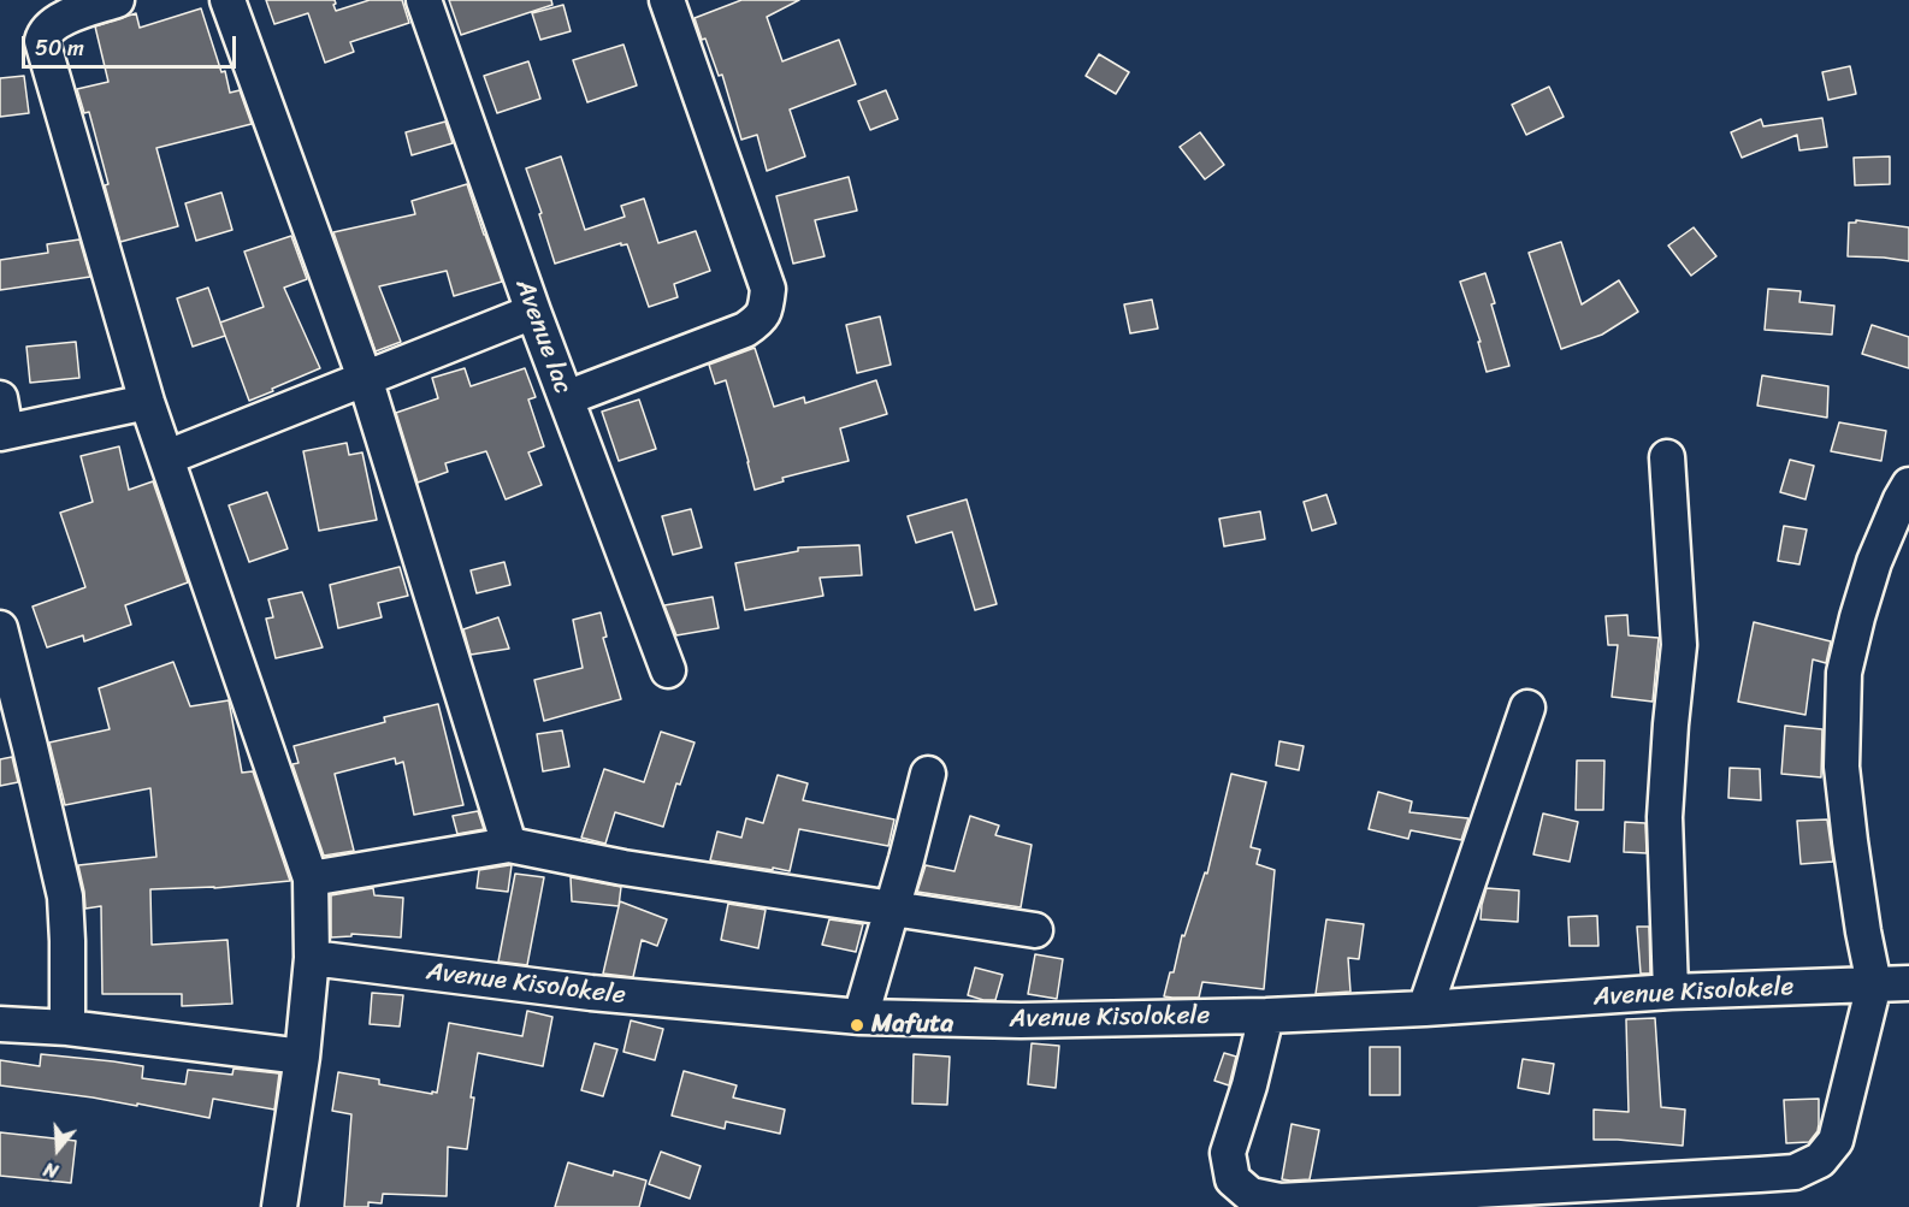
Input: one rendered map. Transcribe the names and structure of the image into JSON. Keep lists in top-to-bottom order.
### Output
{
  "streets": {
    "street": ["Avenue lac", "Avenue Kisolokele"]
  },
  "places": ["Mafuta"],
  "scale_bar": "50 m",
  "north": "bottom"
}
